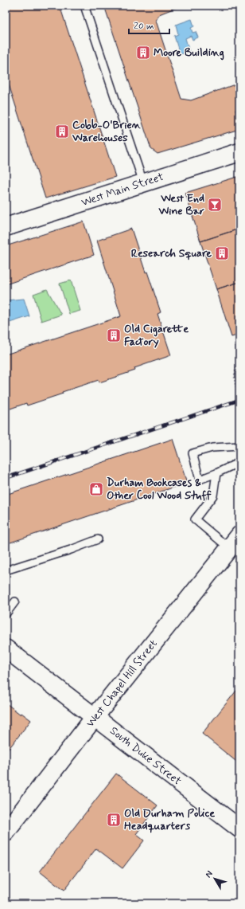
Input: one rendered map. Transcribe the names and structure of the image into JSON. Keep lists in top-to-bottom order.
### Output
{
  "streets": {
    "main road": ["West Main Street", "West Chapel Hill Street", "South Duke Street"]
  },
  "crossings": [
    ["West Chapel Hill Street", "South Duke Street"]
  ],
  "places": {
    "building": [
      "Moore Building",
      "Cobb-O'Brien Warehouses",
      "Research Square",
      "Old Cigarette Factory",
      "Old Durham Police Headquarters"
    ],
    "bar": ["West End Wine Bar"],
    "shop": ["Durham Bookcases & Other Cool Wood Stuff"]
  },
  "scale_bar": "20 m",
  "north": "top left"
}
